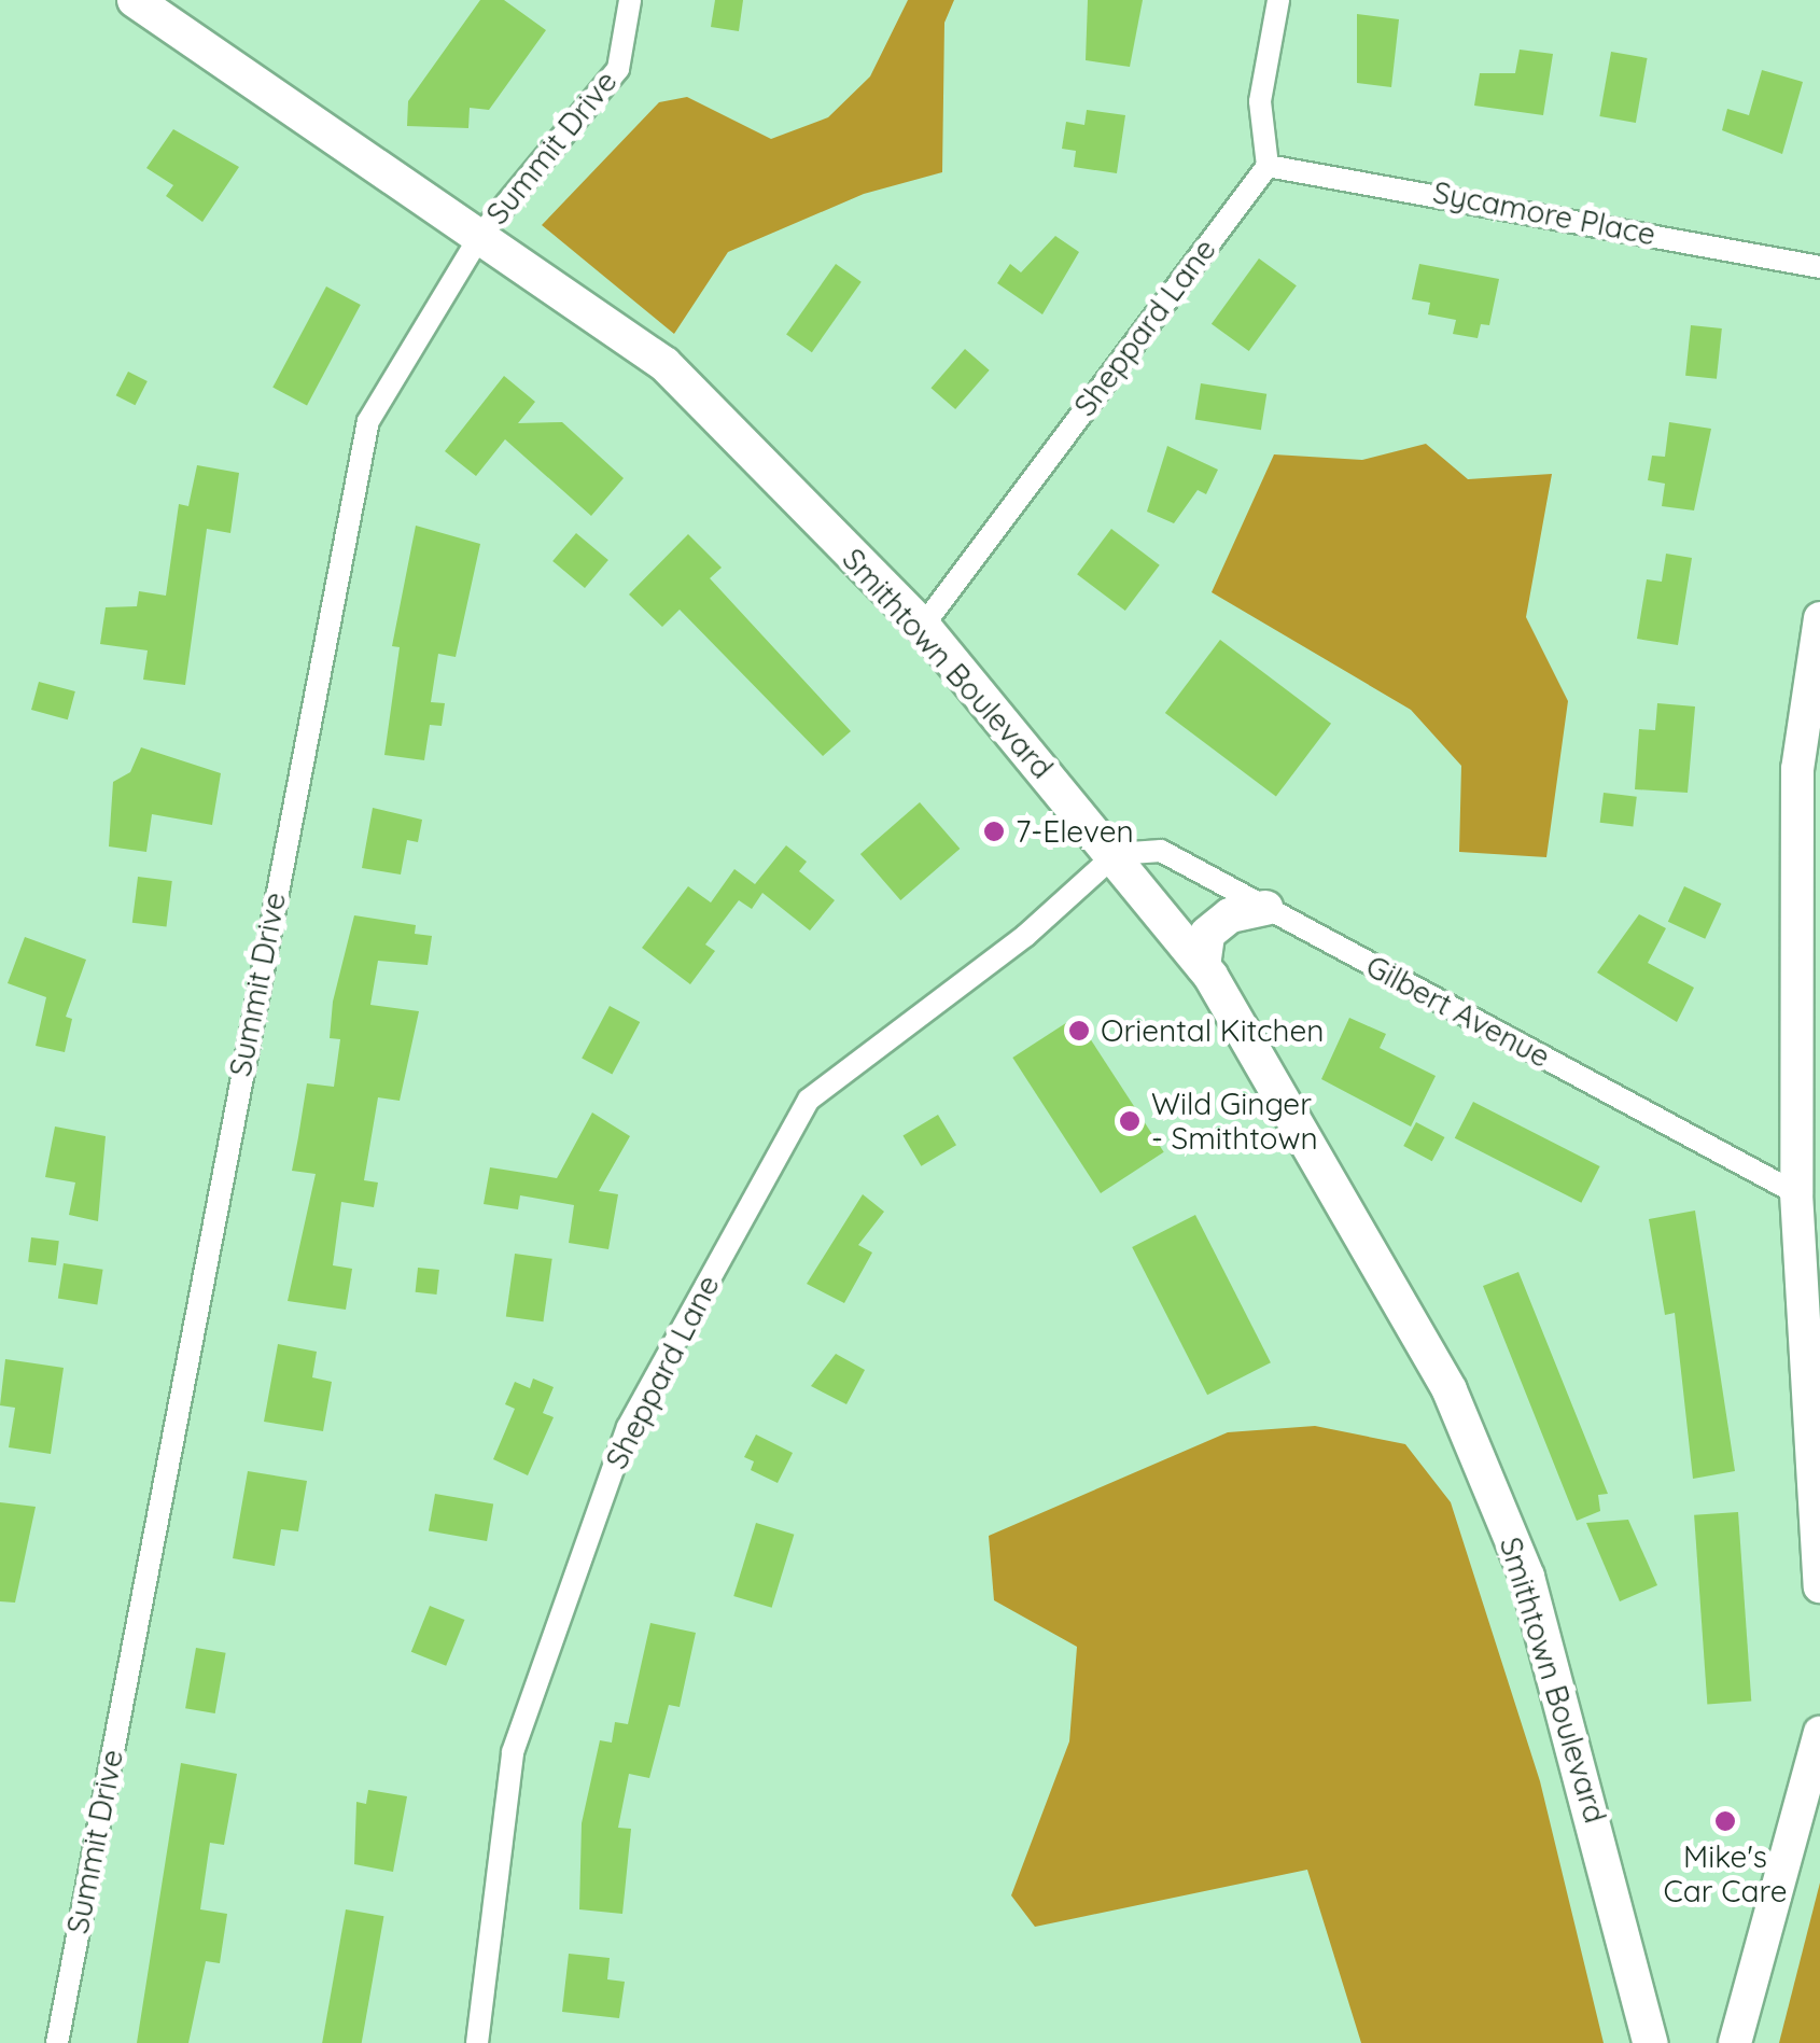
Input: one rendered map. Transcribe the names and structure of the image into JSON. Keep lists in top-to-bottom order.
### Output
{
  "streets": {
    "main road": ["Smithtown Boulevard"],
    "street": [
      "Summit Drive",
      "Sycamore Place",
      "Sheppard Lane",
      "Gilbert Avenue"
    ]
  },
  "crossings": [
    ["Summit Drive", "Smithtown Boulevard"],
    ["Sycamore Place", "Sheppard Lane"],
    ["Sheppard Lane", "Smithtown Boulevard"],
    ["Sheppard Lane", "Gilbert Avenue"],
    ["Smithtown Boulevard", "Gilbert Avenue"]
  ],
  "places": [
    "7-Eleven",
    "Oriental Kitchen",
    "Wild Ginger - Smithtown",
    "Mike's Car Care"
  ]
}
